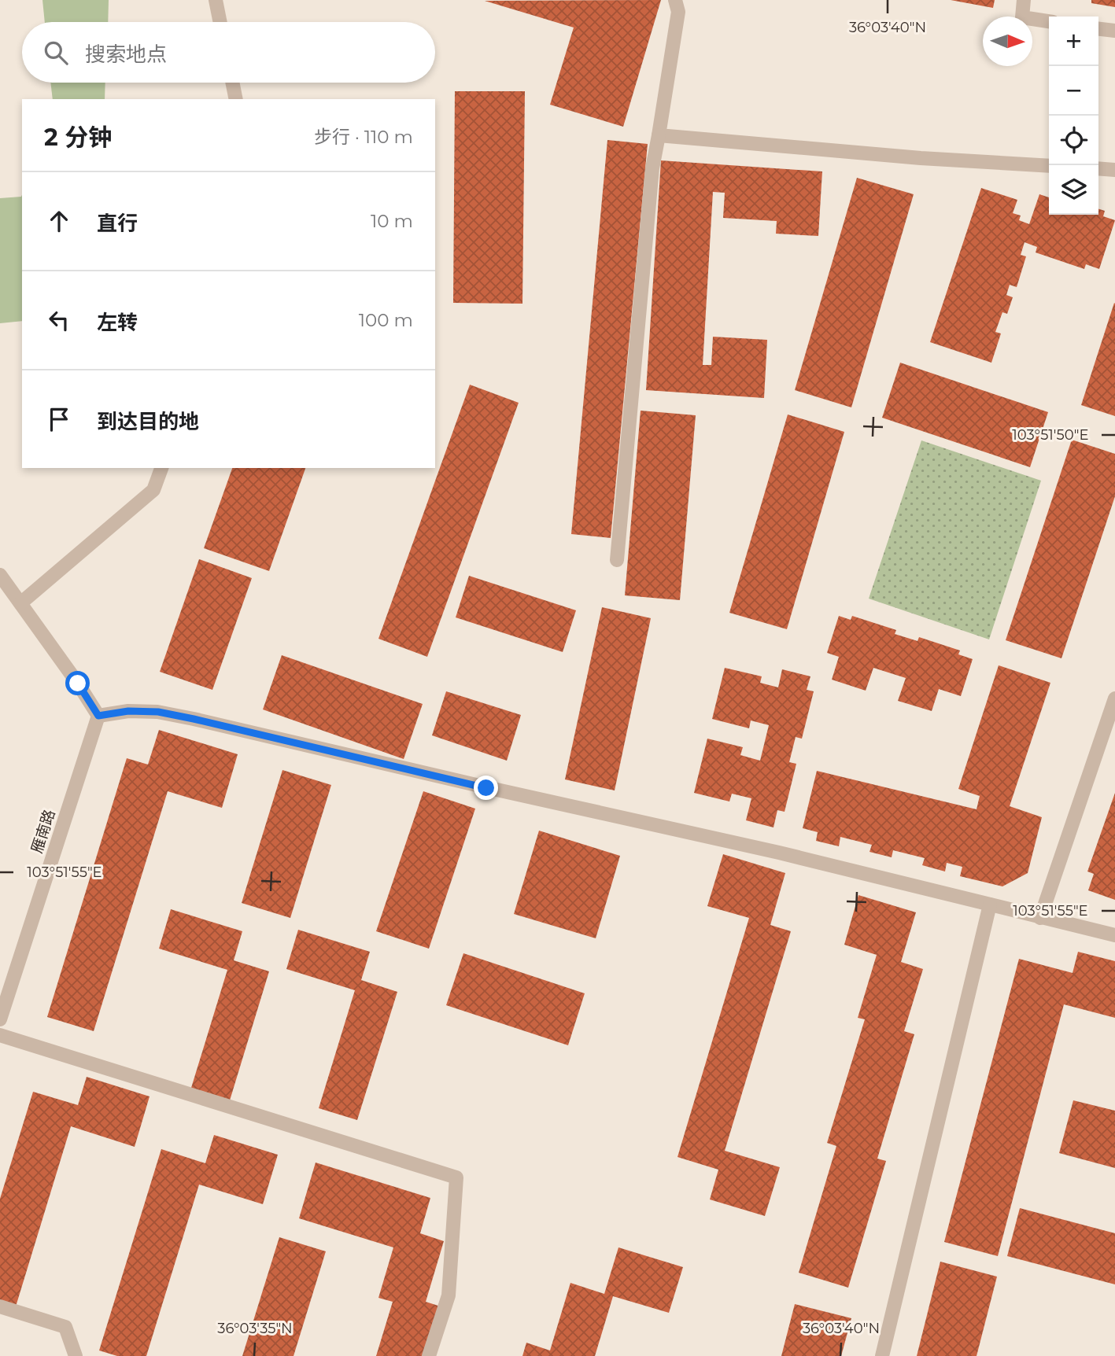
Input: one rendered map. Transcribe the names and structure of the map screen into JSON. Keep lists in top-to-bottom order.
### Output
{
  "streets": {
    "street": ["雁南路"]
  },
  "north": "right",
  "page": {
    "map_buttons": ["+", "−"],
    "search": "搜索地点",
    "heading": ["2 分钟", "步行 · 110 m"],
    "list": [
      ["直行", "10 m"],
      ["左转", "100 m"],
      "到达目的地"
    ]
  },
  "coordinates": [
    "36°03'40\"N",
    "103°51'50\"E",
    "103°51'55\"E",
    "36°03'35\"N"
  ]
}
